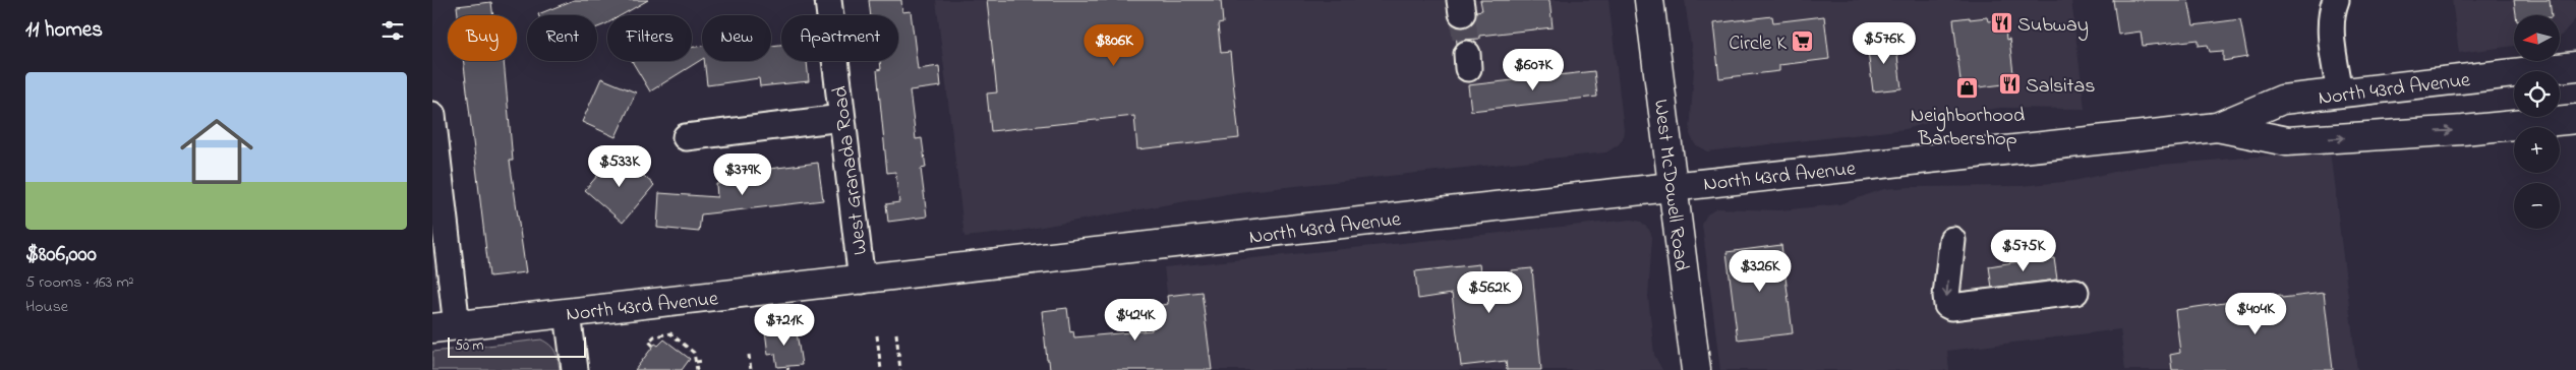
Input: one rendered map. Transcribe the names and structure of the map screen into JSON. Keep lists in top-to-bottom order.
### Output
{
  "streets": {
    "main road": ["North 43rd Avenue", "West McDowell Road"],
    "street": ["West Granada Road"]
  },
  "crossings": [
    ["North 43rd Avenue", "West Granada Road"],
    ["North 43rd Avenue", "West McDowell Road"]
  ],
  "places": {
    "restaurant": ["Subway", "Salsitas"],
    "supermarket": ["Circle K"],
    "shop": ["Neighborhood Barbershop"]
  },
  "scale_bar": "50 m",
  "north": "left",
  "page": {
    "heading": "11 homes",
    "map_buttons": ["+", "−"],
    "chip": [
      "Buy",
      "Rent",
      "Filters",
      "New",
      "Apartment"
    ],
    "price": [
      "$576K",
      "$806K",
      "$607K",
      "$533K",
      "$379K",
      "$575K",
      "$326K",
      "$562K",
      "$404K",
      "$424K",
      "$721K"
    ],
    "list": [
      {
        "name": "$806,000",
        "note": "5 rooms · 163 m² · House"
      }
    ],
    "scale": "50 m"
  }
}
